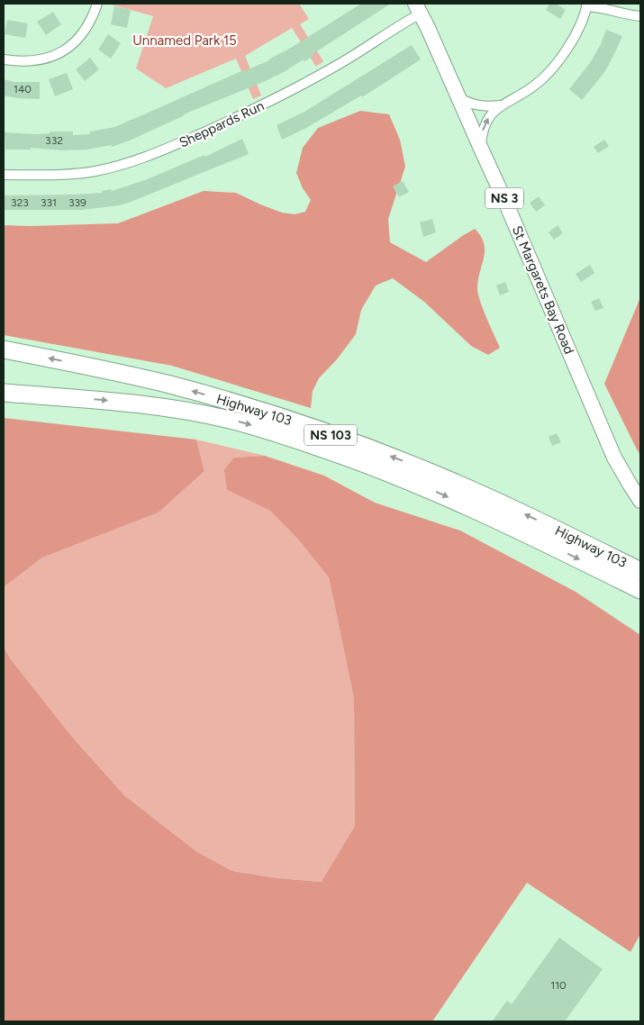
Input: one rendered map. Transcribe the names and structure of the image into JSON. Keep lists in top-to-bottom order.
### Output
{
  "streets": {
    "highway": ["Highway 103", "NS 103"],
    "main road": ["NS 3", "St Margarets Bay Road"],
    "street": ["Sheppards Run"]
  },
  "crossings": [
    ["Sheppards Run", "St Margarets Bay Road"]
  ],
  "parks": ["Unnamed Park 15"],
  "house_numbers": [
    "140",
    "332",
    "323",
    "331",
    "339",
    "110"
  ]
}
